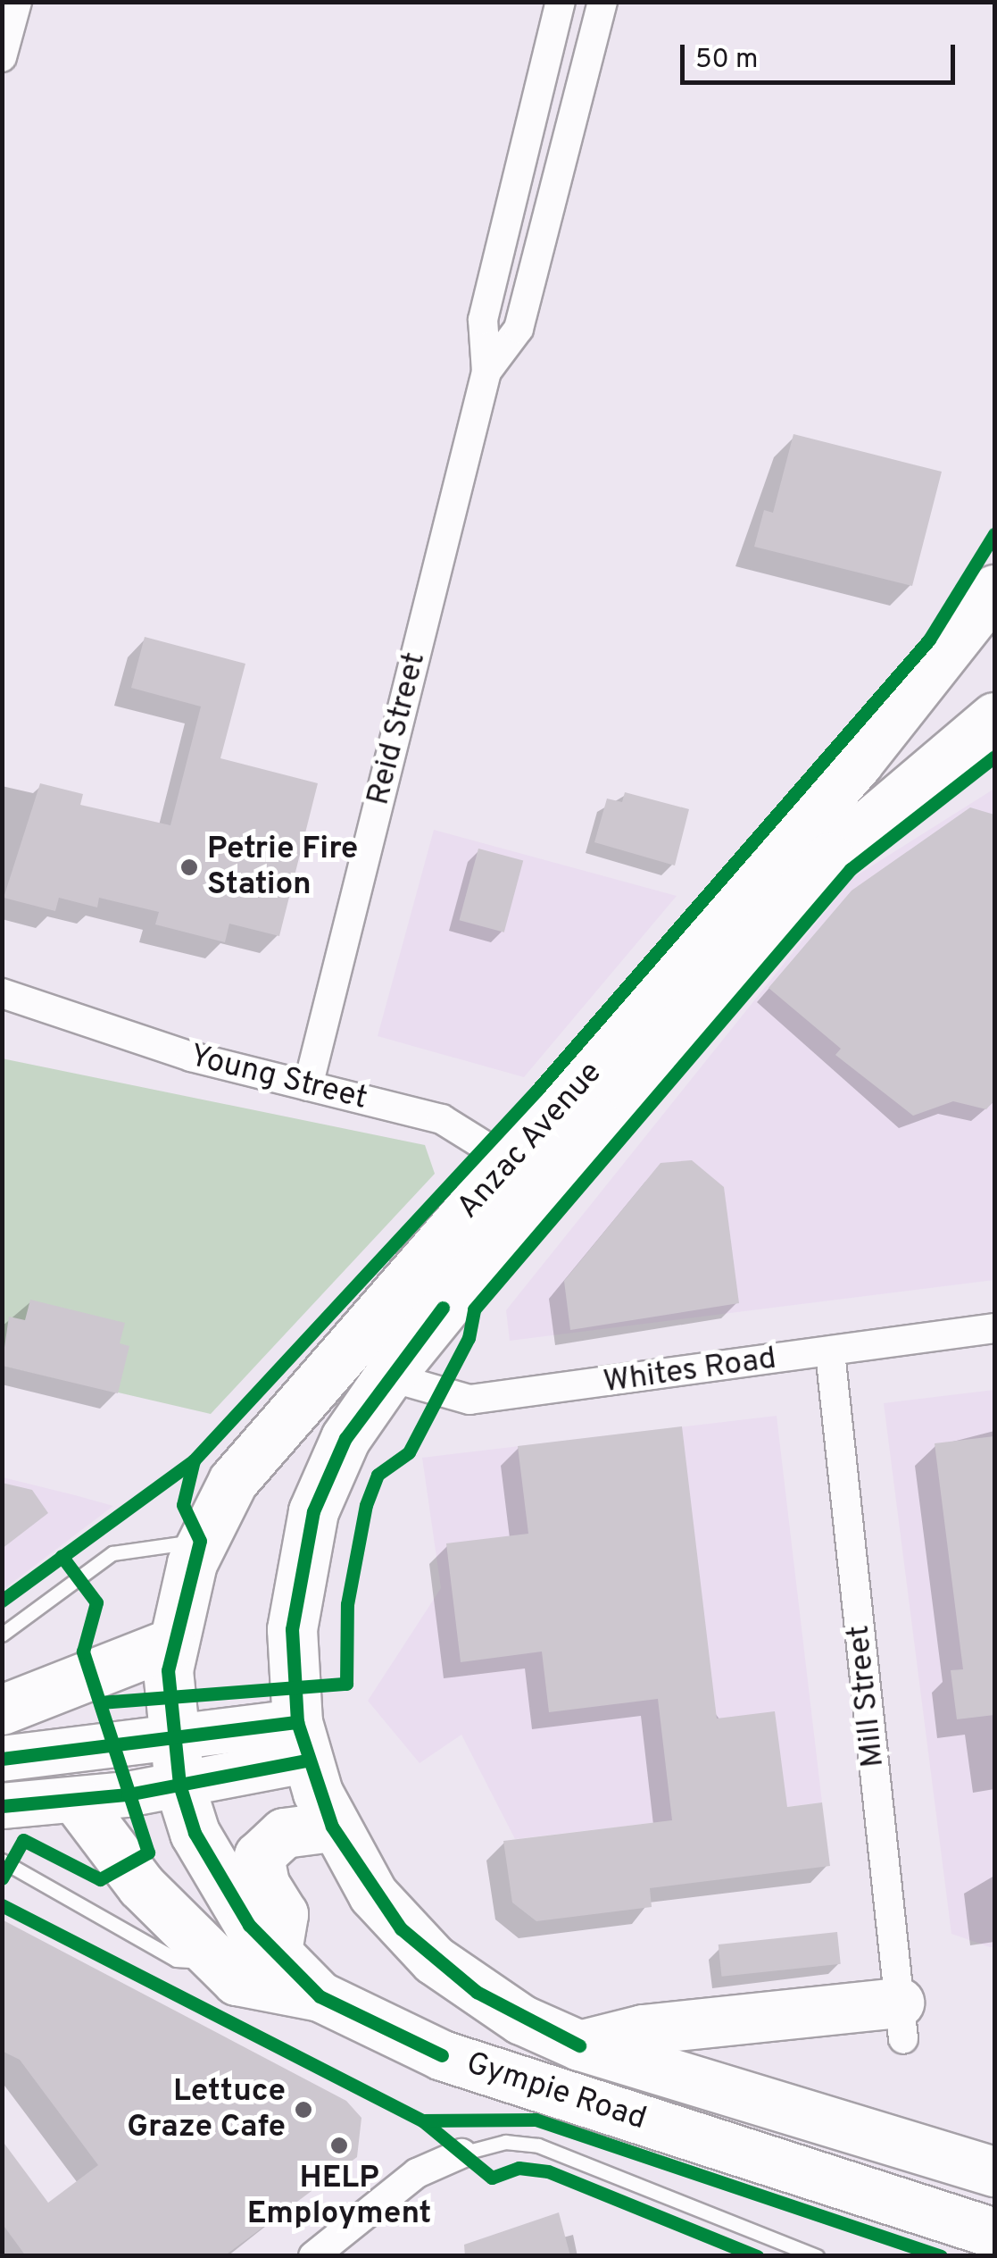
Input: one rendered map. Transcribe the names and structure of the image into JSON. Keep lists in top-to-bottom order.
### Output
{
  "streets": {
    "highway": ["Anzac Avenue", "Gympie Road"],
    "street": [
      "Reid Street",
      "Young Street",
      "Whites Road",
      "Mill Street"
    ]
  },
  "crossings": [
    ["Reid Street", "Young Street"],
    ["Young Street", "Anzac Avenue"],
    ["Anzac Avenue", "Whites Road"],
    ["Anzac Avenue", "Gympie Road"],
    ["Whites Road", "Mill Street"]
  ],
  "places": ["Petrie Fire Station", "Lettuce Graze Cafe", "HELP Employment"],
  "scale_bar": "50 m"
}
